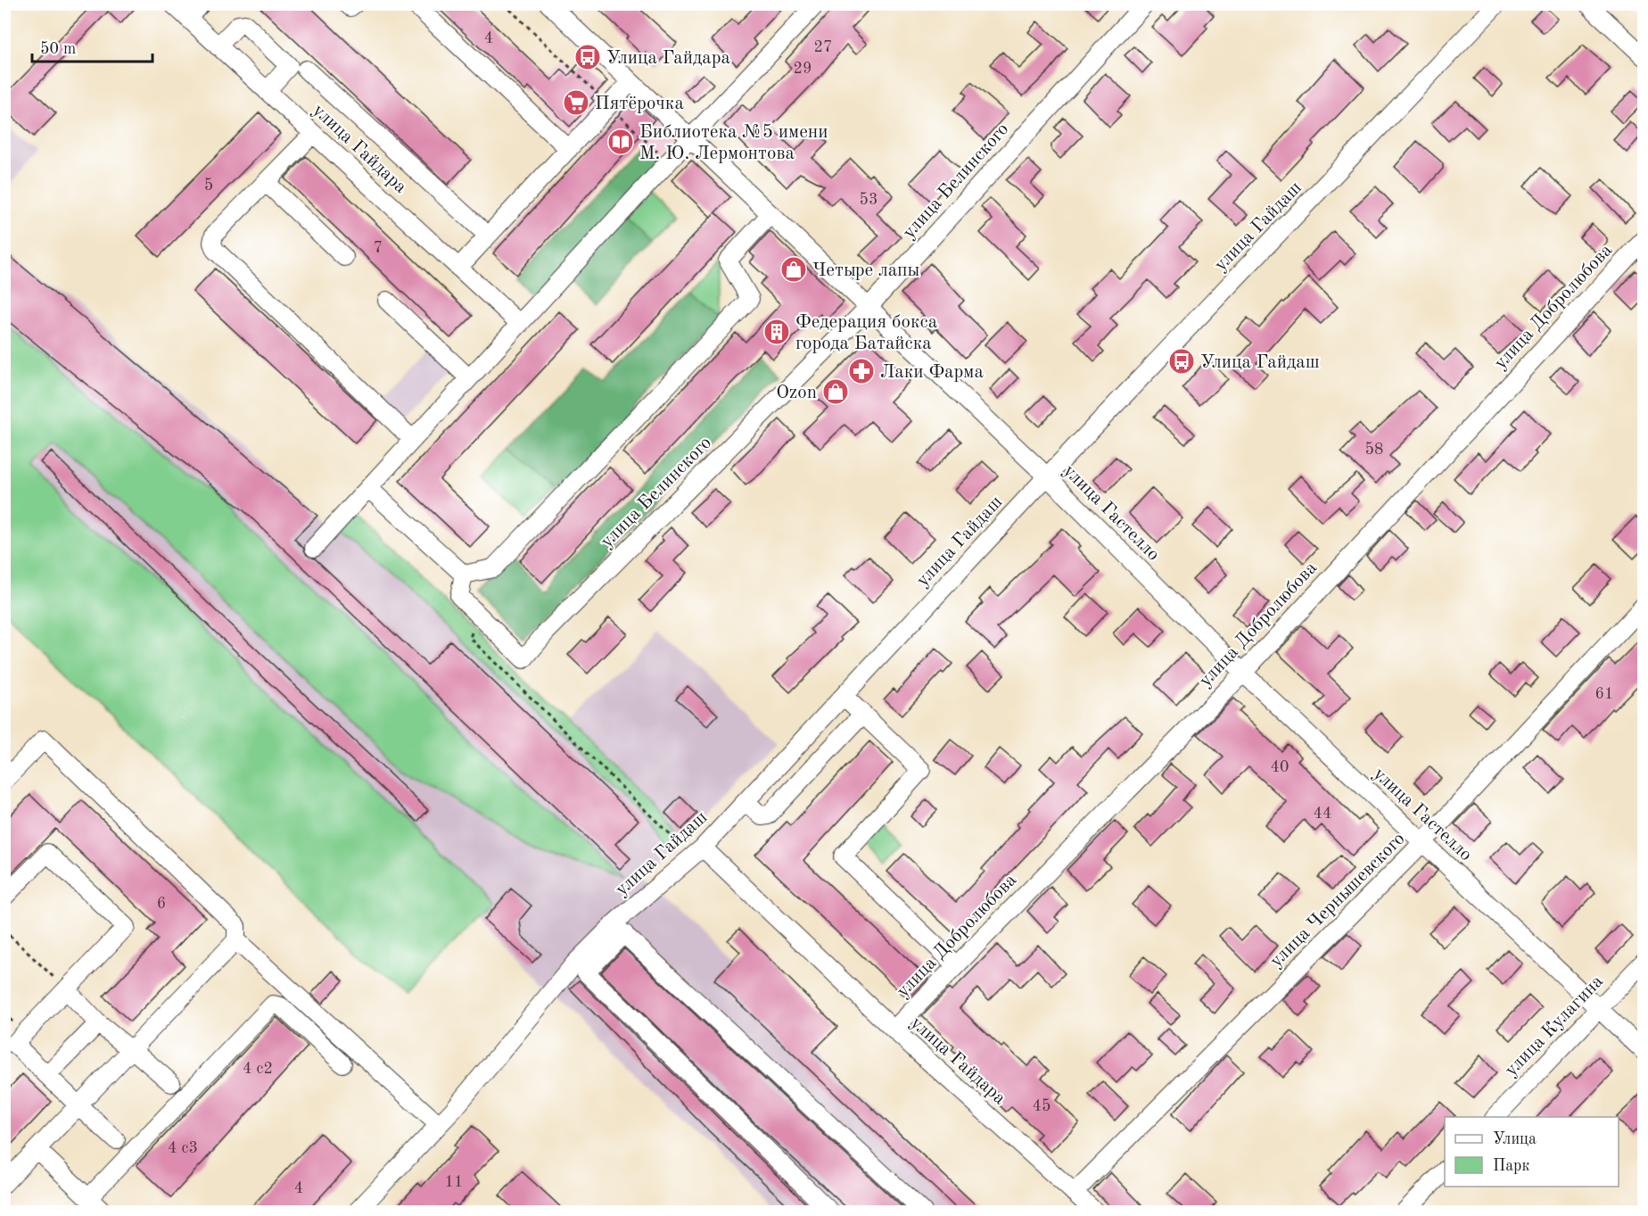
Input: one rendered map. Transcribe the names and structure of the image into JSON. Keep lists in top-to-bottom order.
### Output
{
  "streets": {
    "street": [
      "улица Гайдара",
      "улица Белинского",
      "улица Гайдаш",
      "улица Добролюбова",
      "улица Гастелло",
      "улица Чернышевского",
      "улица Кулагина"
    ]
  },
  "crossings": [
    ["улица Гайдара", "улица Гайдаш"],
    ["улица Гайдара", "улица Добролюбова"],
    ["улица Гайдара", "улица Чернышевского"],
    ["улица Белинского", "улица Гастелло"],
    ["улица Гайдаш", "улица Гастелло"],
    ["улица Добролюбова", "улица Гастелло"],
    ["улица Гастелло", "улица Чернышевского"],
    ["улица Гастелло", "улица Кулагина"]
  ],
  "places": {
    "bus stop": ["Улица Гайдара", "Улица Гайдаш"],
    "supermarket": ["Пятёрочка"],
    "library": ["Библиотека №5 имени М. Ю. Лермонтова"],
    "shop": ["Четыре лапы", "Ozon"],
    "building": ["Федерация бокса города Батайска"],
    "pharmacy": ["Лаки Фарма"]
  },
  "house_numbers": [
    "4",
    "27",
    "29",
    "5",
    "53",
    "7",
    "58",
    "61",
    "40",
    "44",
    "6",
    "4 с2",
    "45",
    "4 с3",
    "11",
    "4"
  ],
  "legend": ["Улица", "Парк"],
  "scale_bar": "50 m"
}
